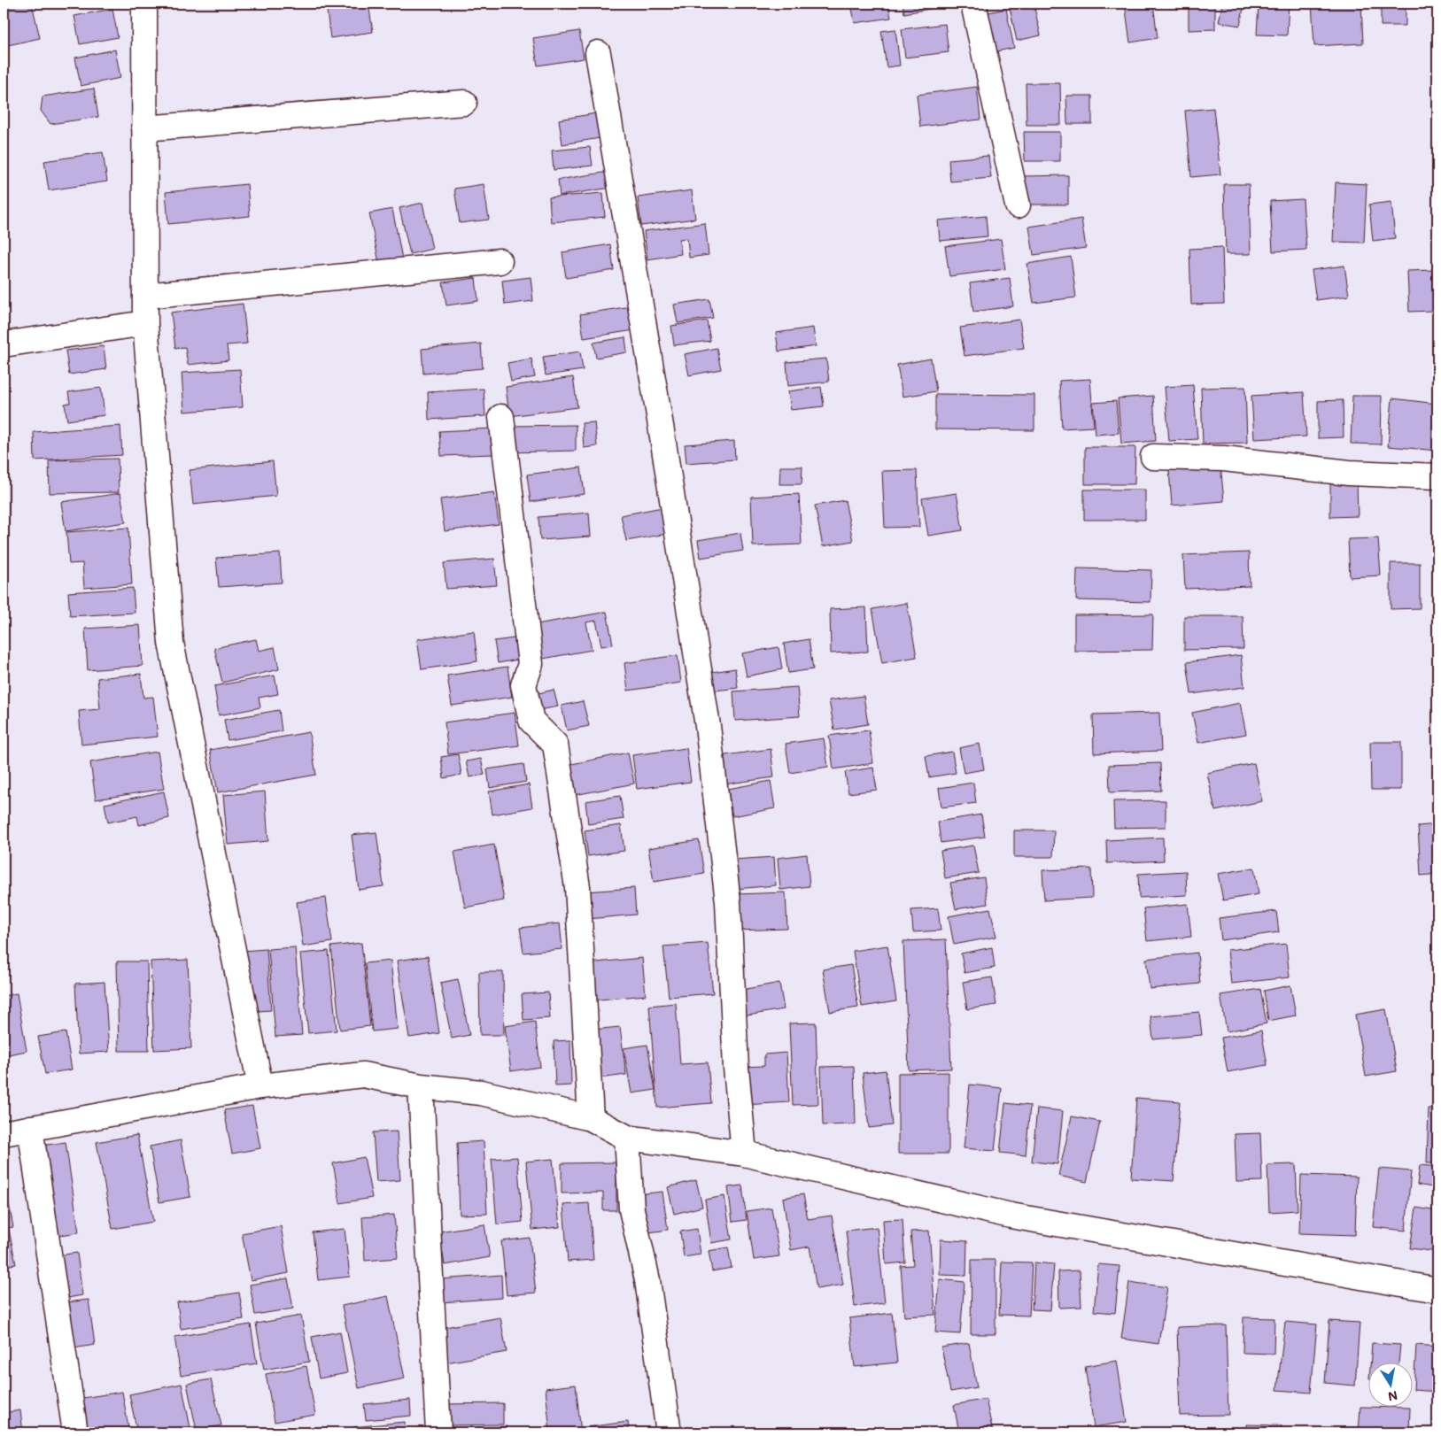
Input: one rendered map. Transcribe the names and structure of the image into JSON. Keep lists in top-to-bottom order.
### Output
{
  "north": "bottom"
}
